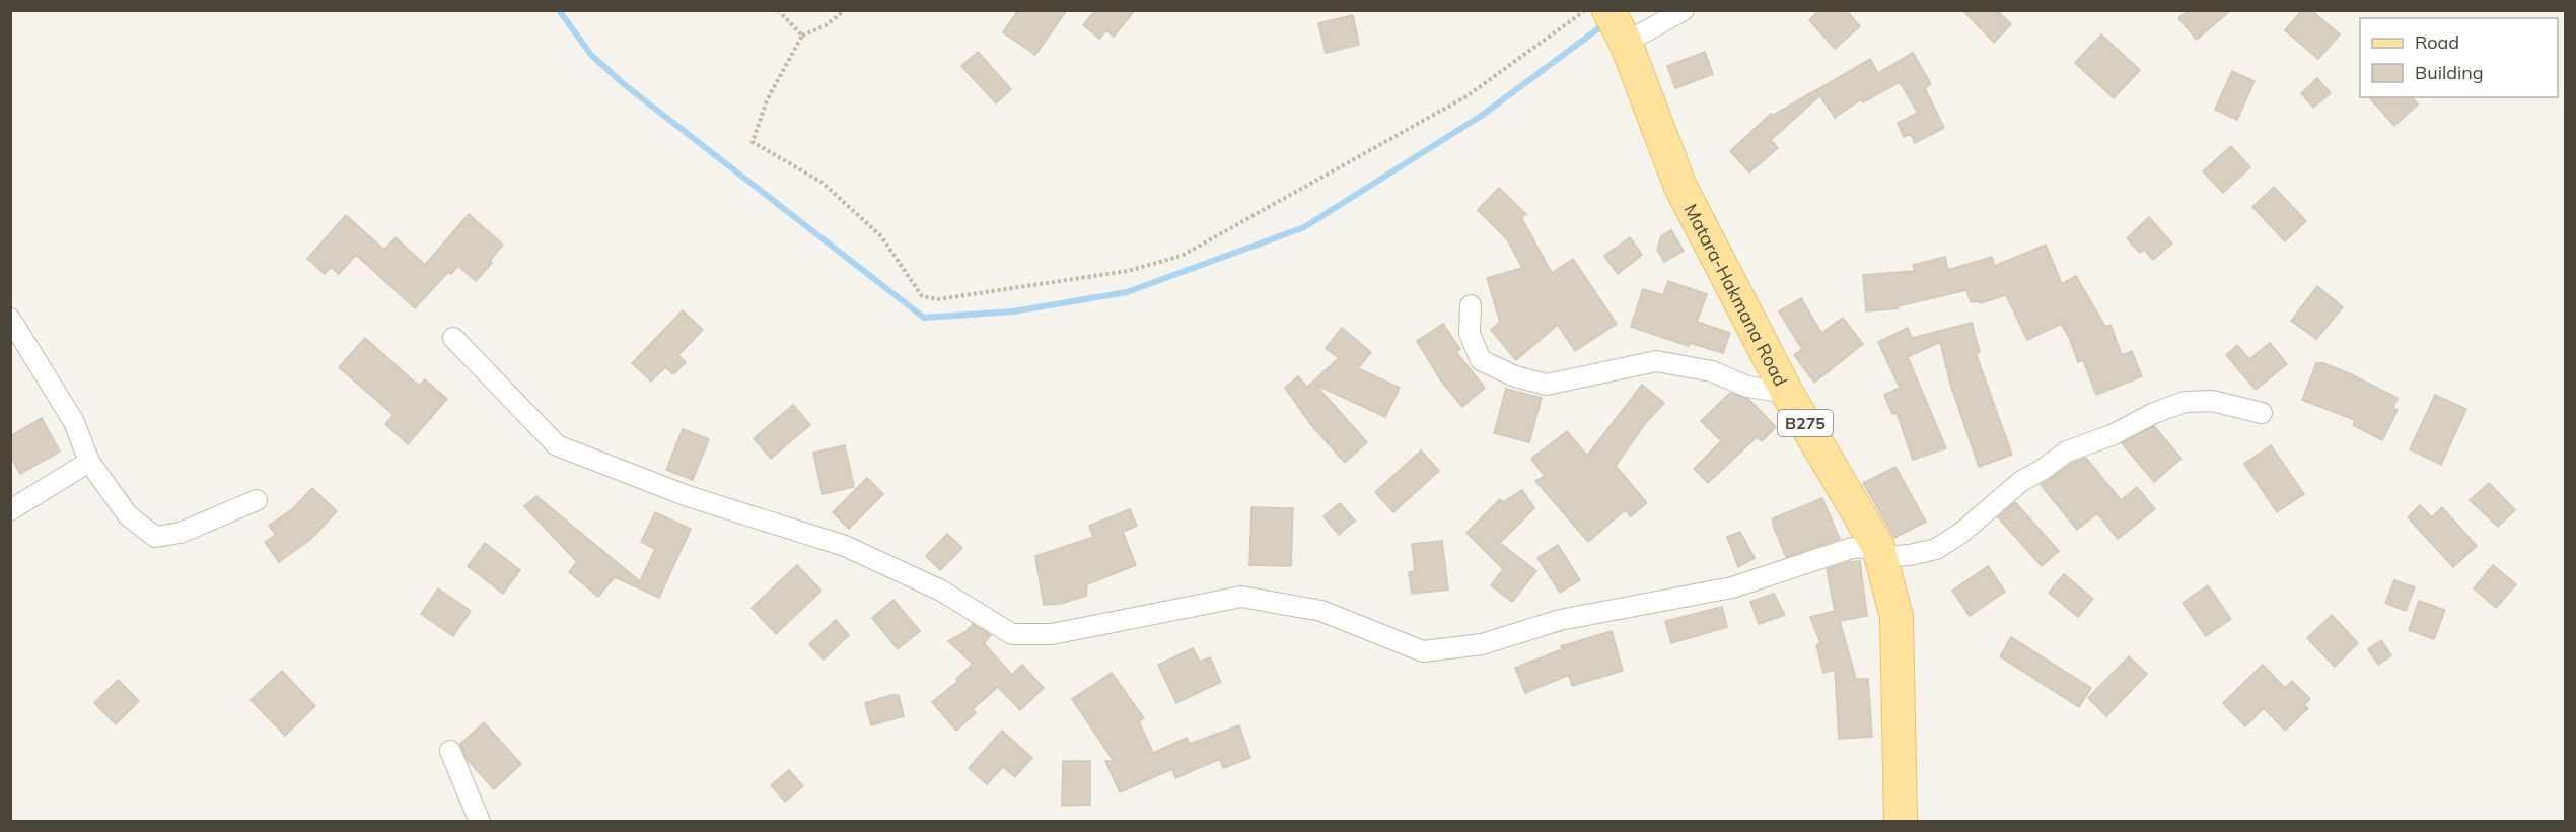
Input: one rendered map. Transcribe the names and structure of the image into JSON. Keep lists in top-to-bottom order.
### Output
{
  "streets": {
    "main road": ["Matara-Hakmana Road", "B275"]
  },
  "legend": ["Road", "Building"]
}
